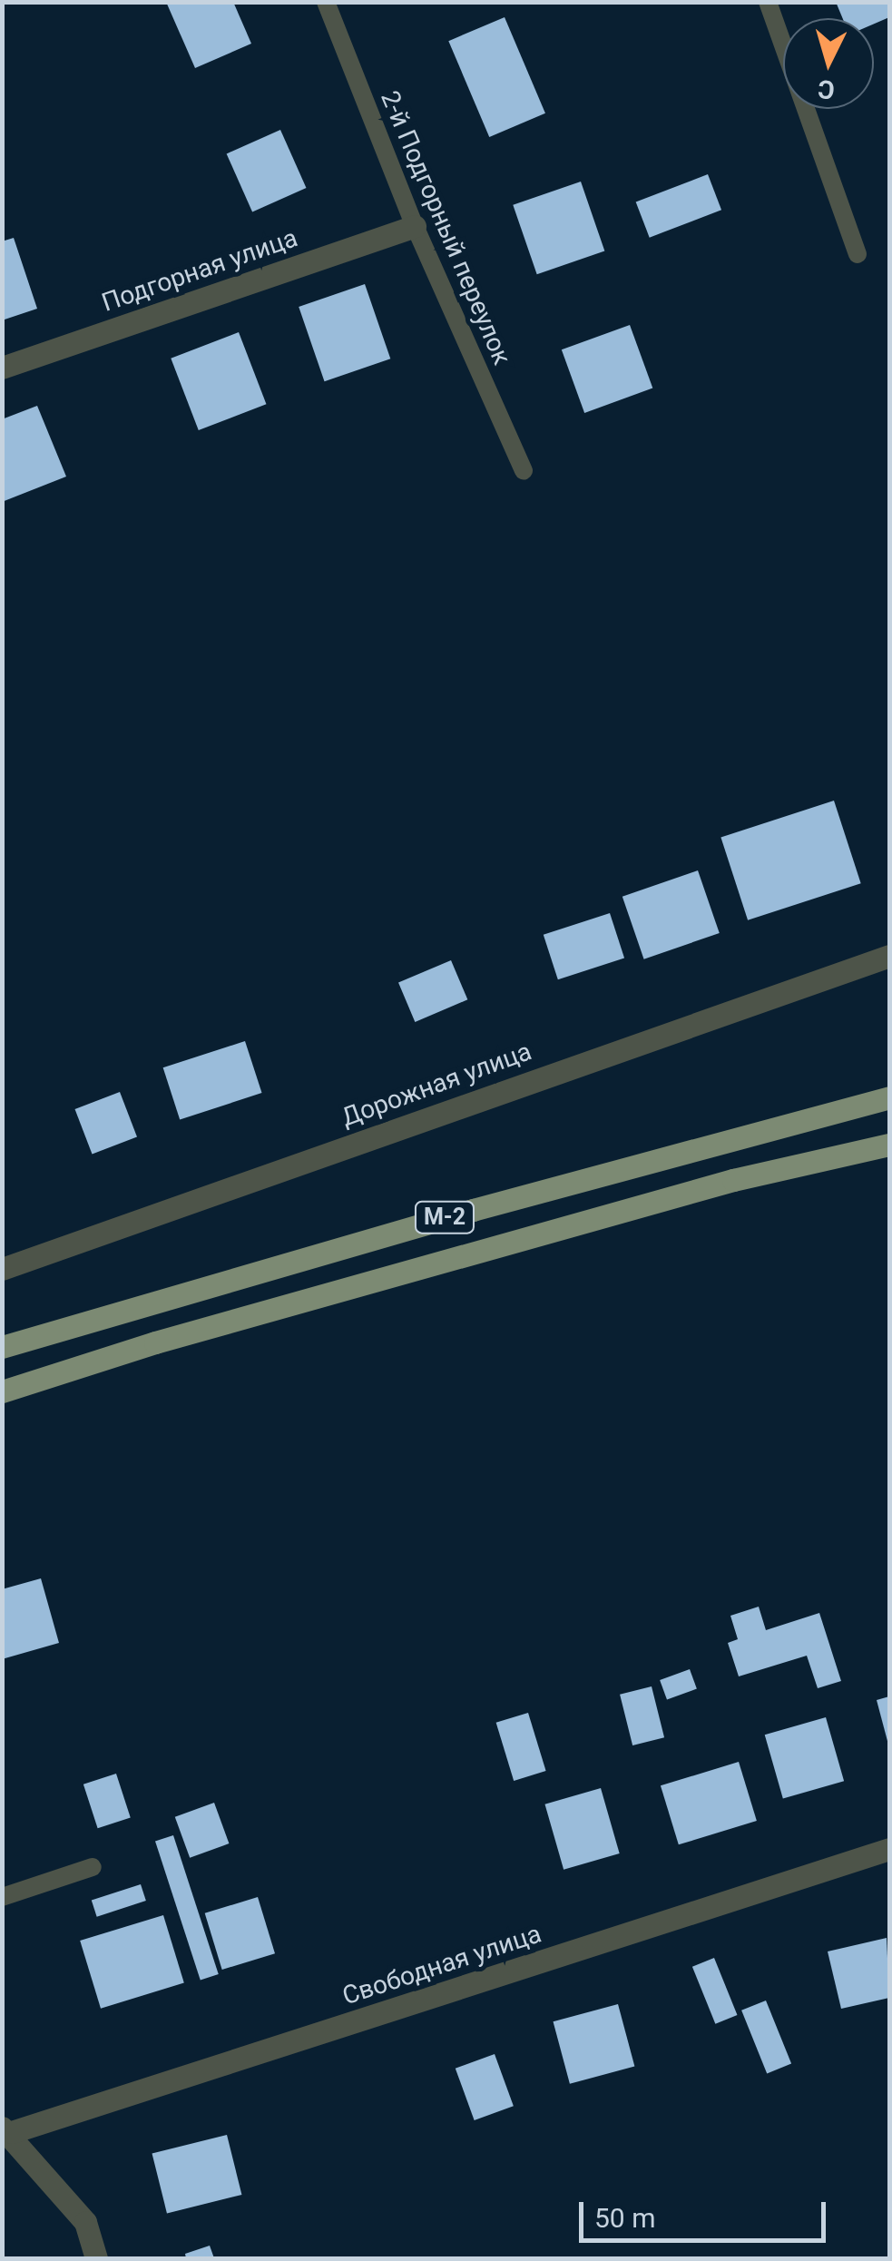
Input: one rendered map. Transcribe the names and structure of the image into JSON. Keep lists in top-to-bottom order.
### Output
{
  "streets": {
    "main road": ["М-2"],
    "street": ["Подгорная улица", "Дорожная улица", "Свободная улица"],
    "lane": ["2-й Подгорный переулок"]
  },
  "crossings": [
    ["2-й Подгорный переулок", "Подгорная улица"]
  ],
  "scale_bar": "50 m",
  "north": "bottom"
}
